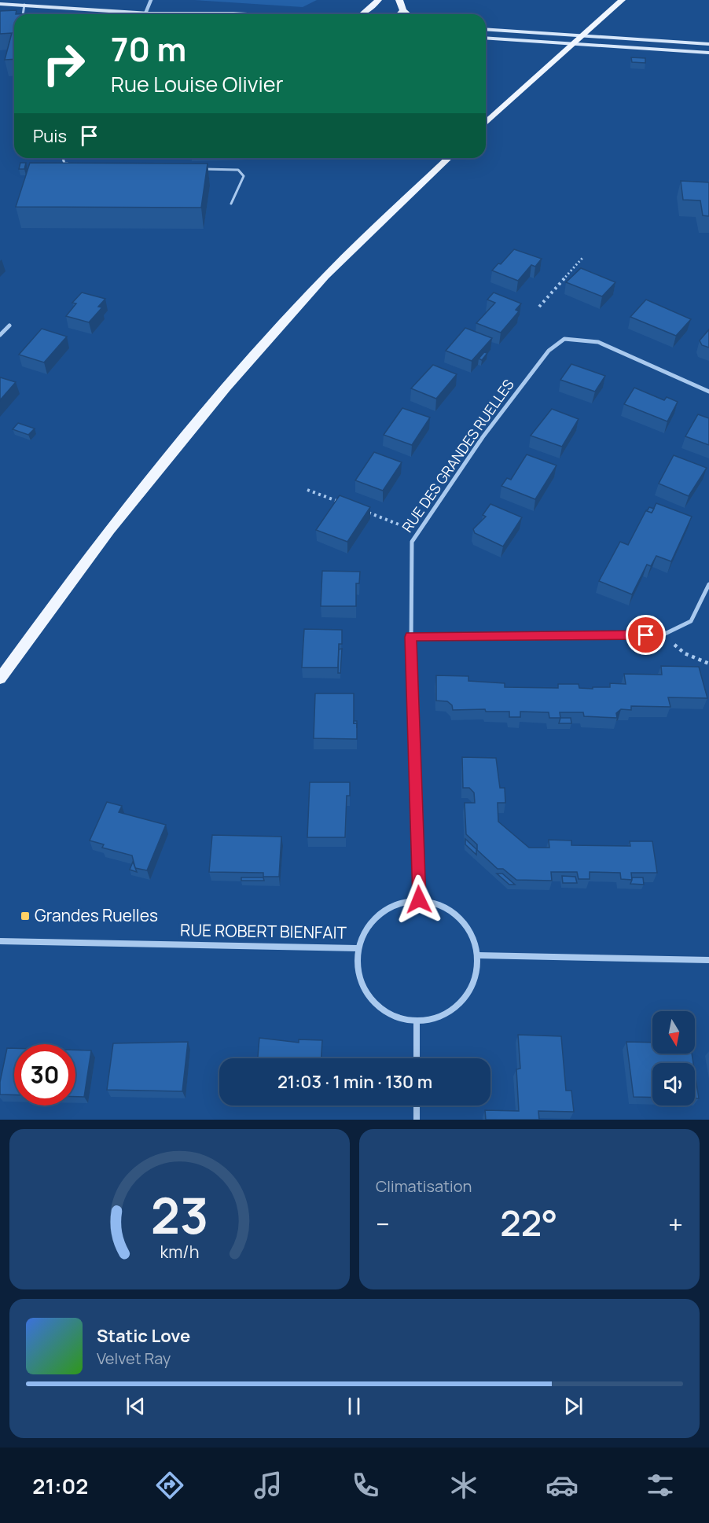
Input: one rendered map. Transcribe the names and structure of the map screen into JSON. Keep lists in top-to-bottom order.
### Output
{
  "streets": {
    "street": ["RUE DES GRANDES RUELLES", "RUE ROBERT BIENFAIT"]
  },
  "crossings": [
    ["RUE DES GRANDES RUELLES", "RUE ROBERT BIENFAIT"]
  ],
  "places": {
    "transit": ["Grandes Ruelles"]
  },
  "north": "bottom",
  "page": {
    "turn": ["70 m", "Rue Louise Olivier"],
    "then": "Puis",
    "limit": "30",
    "trip": "21:03 · 1 min · 130 m",
    "tile": "Climatisation",
    "heat": ["−", "22°", "+"],
    "song": ["Static Love", "Velvet Ray"],
    "tabs": "21:02",
    "gauge": ["23", "km/h"]
  }
}
